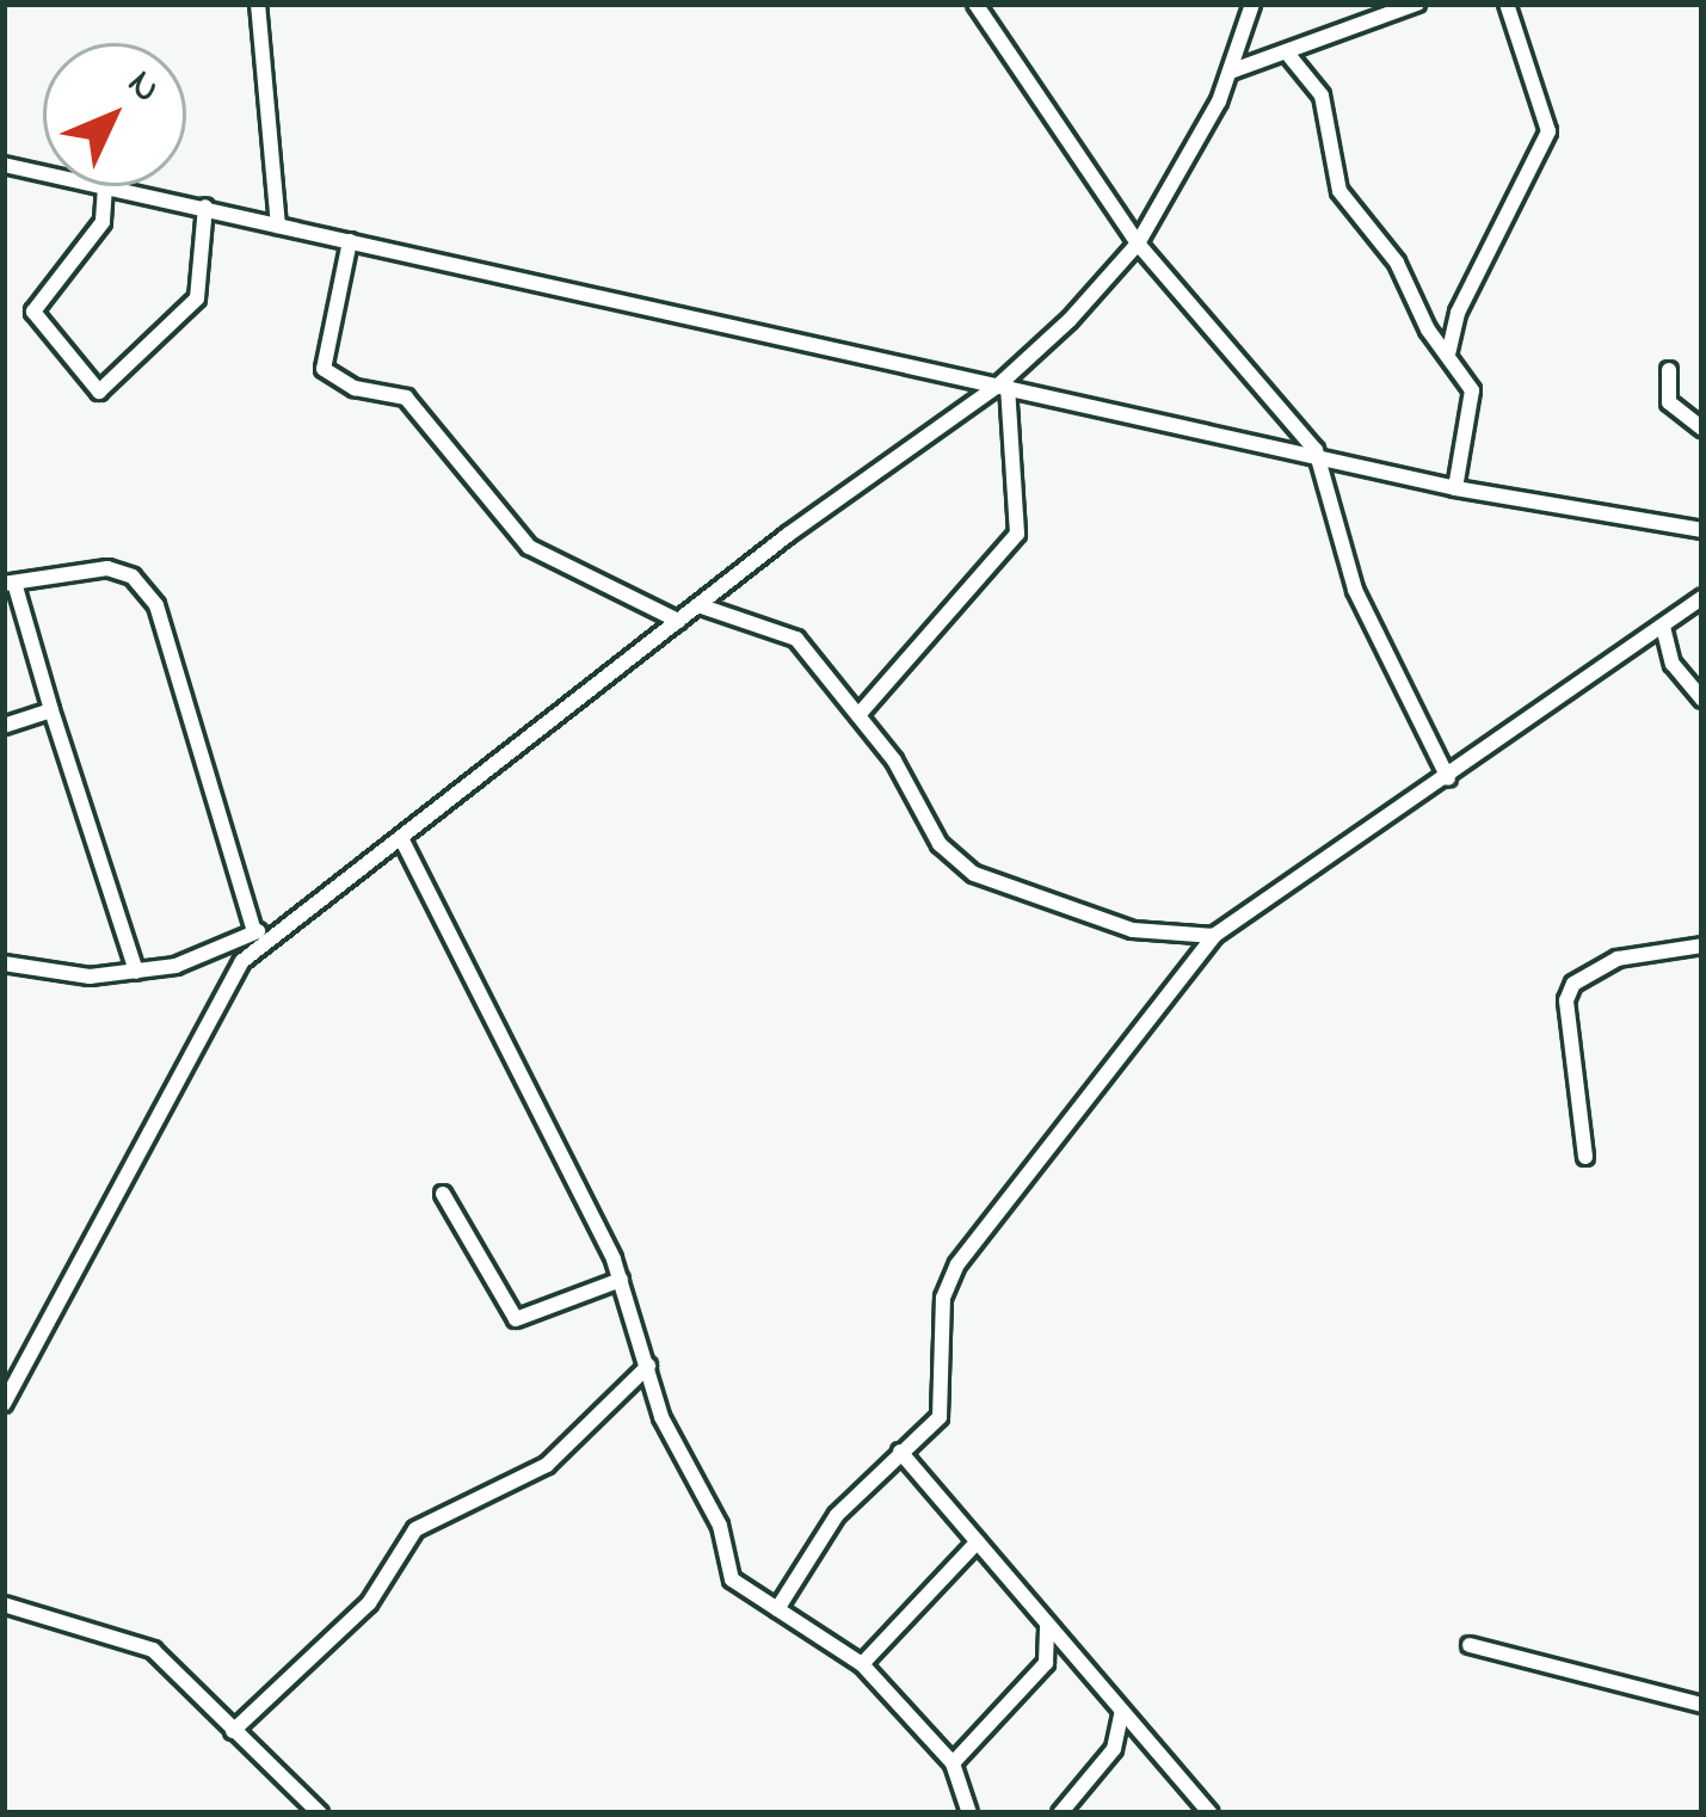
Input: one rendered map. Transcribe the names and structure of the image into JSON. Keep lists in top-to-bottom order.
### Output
{
  "north": "top right"
}
